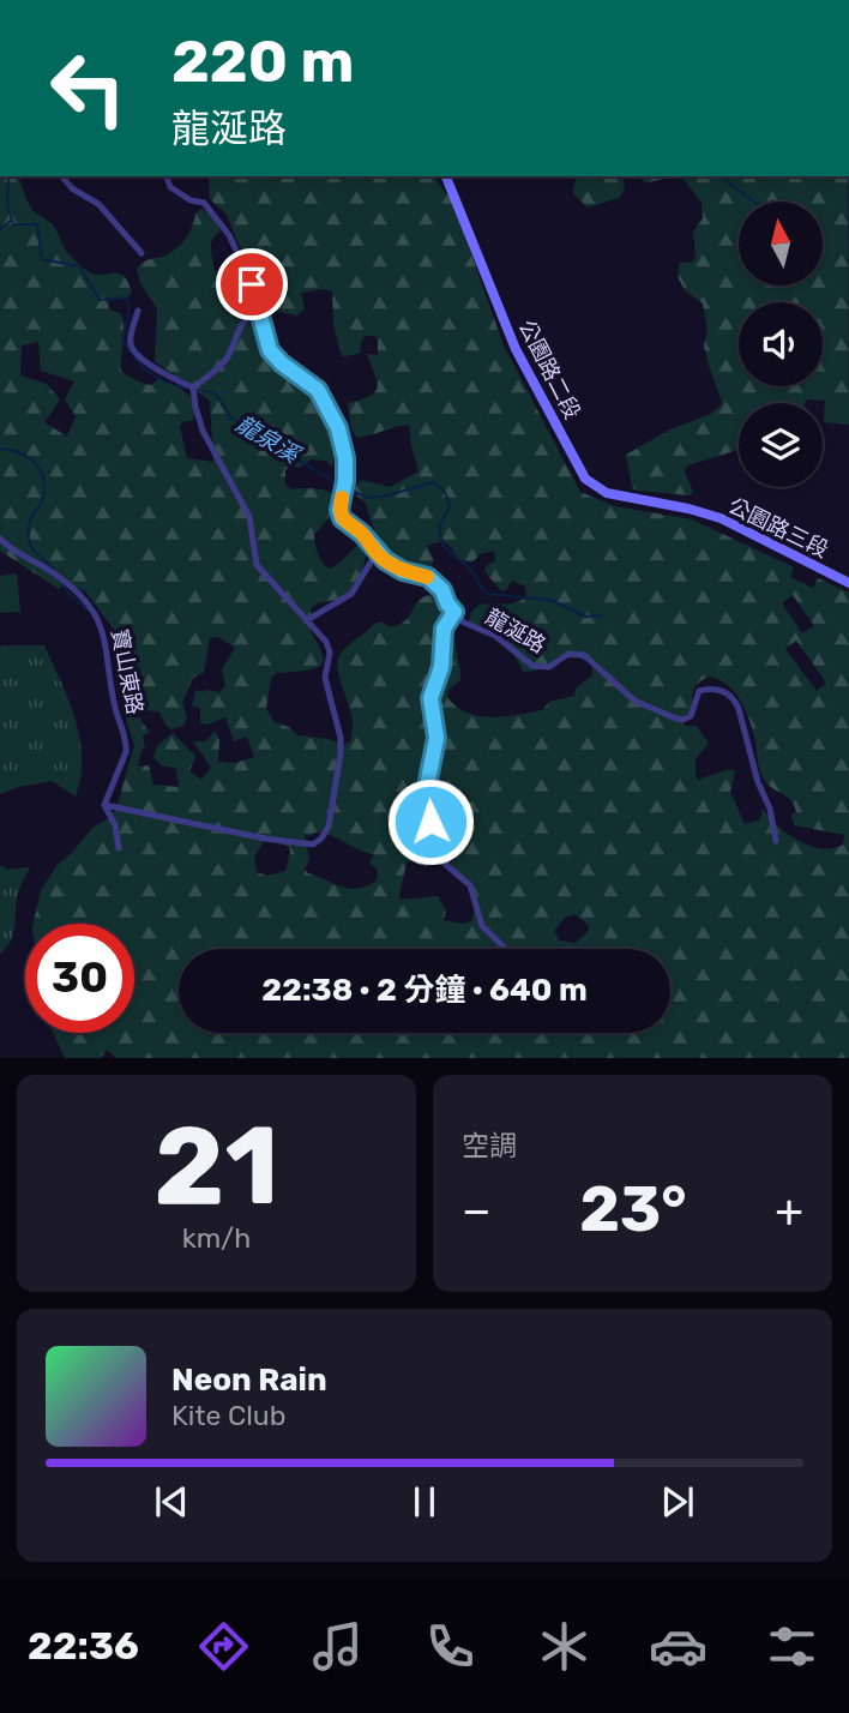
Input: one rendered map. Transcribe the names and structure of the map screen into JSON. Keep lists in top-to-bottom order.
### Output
{
  "streets": {
    "main road": ["公園路二段", "公園路三段"],
    "street": ["龍涎路", "寶山東路"]
  },
  "crossings": [
    ["公園路二段", "公園路三段"]
  ],
  "water": ["龍泉溪"],
  "north": "top",
  "page": {
    "turn": ["220 m", "龍涎路"],
    "limit": "30",
    "trip": "22:38 · 2 分鐘 · 640 m",
    "tile": [
      ["21", "km/h"],
      "空調"
    ],
    "heat": ["−", "23°", "+"],
    "song": ["Neon Rain", "Kite Club"],
    "tabs": "22:36"
  }
}
